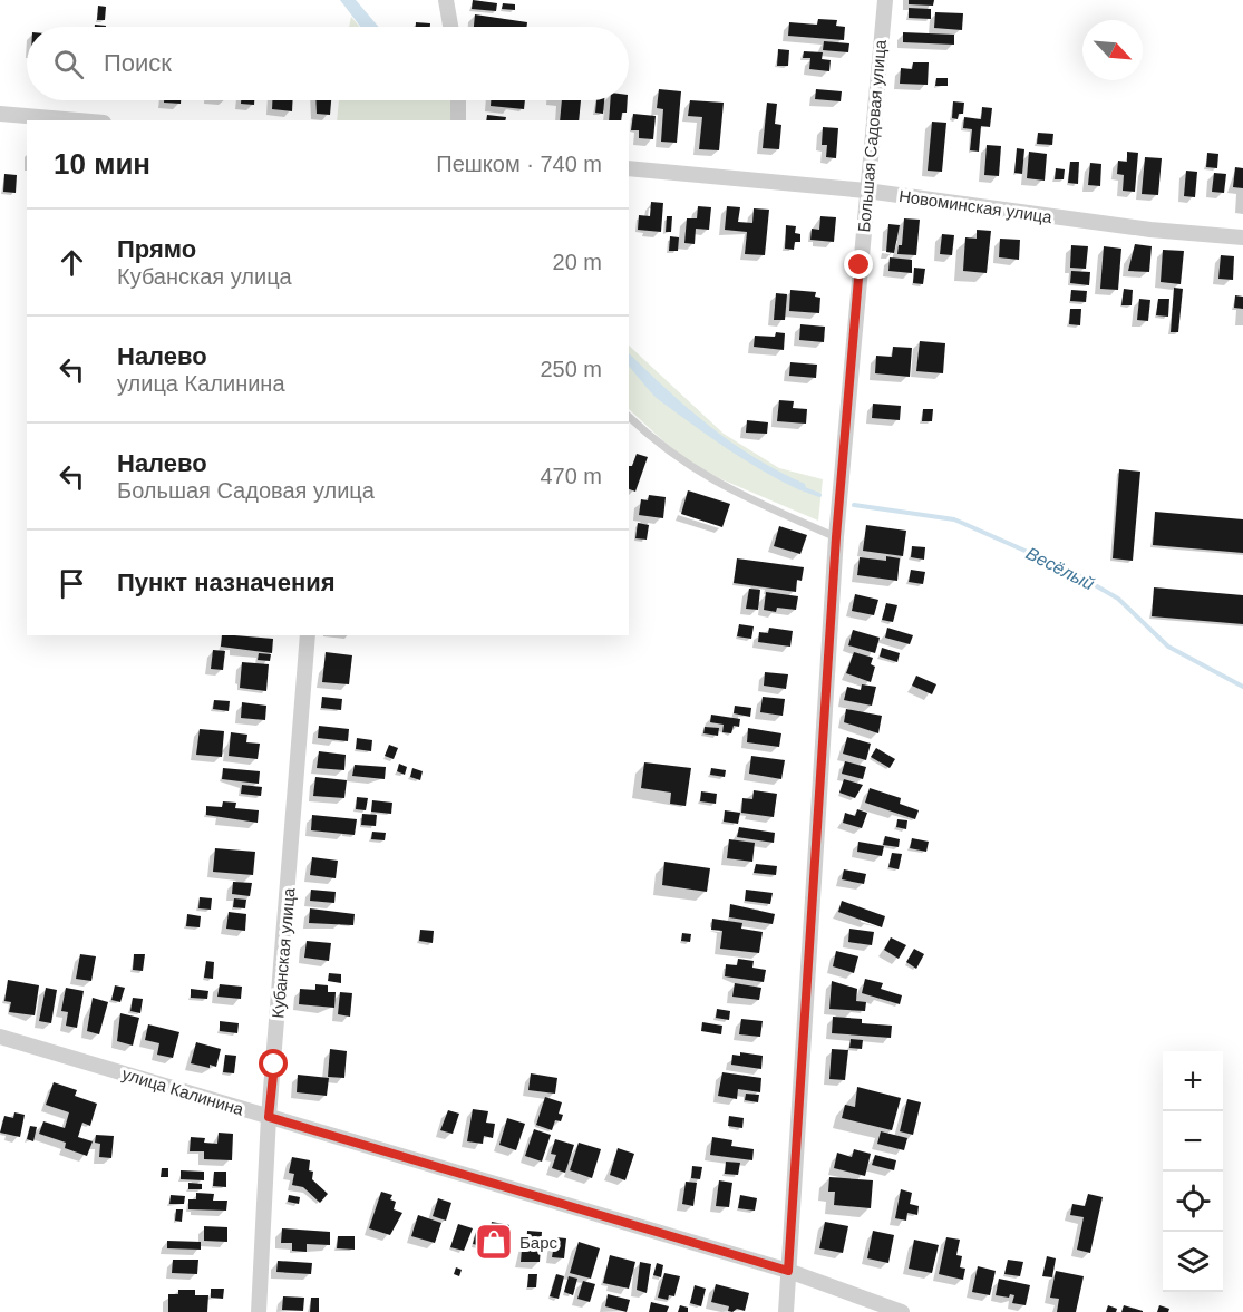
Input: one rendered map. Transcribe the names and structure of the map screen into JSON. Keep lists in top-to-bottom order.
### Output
{
  "streets": {
    "street": [
      "Большая Садовая улица",
      "Новоминская улица",
      "Кубанская улица",
      "улица Калинина"
    ]
  },
  "crossings": [
    ["Большая Садовая улица", "Новоминская улица"],
    ["Большая Садовая улица", "улица Калинина"],
    ["Кубанская улица", "улица Калинина"]
  ],
  "water": ["Весёлый"],
  "places": {
    "shop": ["Барс"]
  },
  "north": "bottom right",
  "page": {
    "search": "Поиск",
    "heading": ["10 мин", "Пешком · 740 m"],
    "list": [
      ["Прямо", "Кубанская улица", "20 m"],
      ["Налево", "улица Калинина", "250 m"],
      ["Налево", "Большая Садовая улица", "470 m"],
      "Пункт назначения"
    ],
    "map_buttons": ["+", "−"]
  }
}
